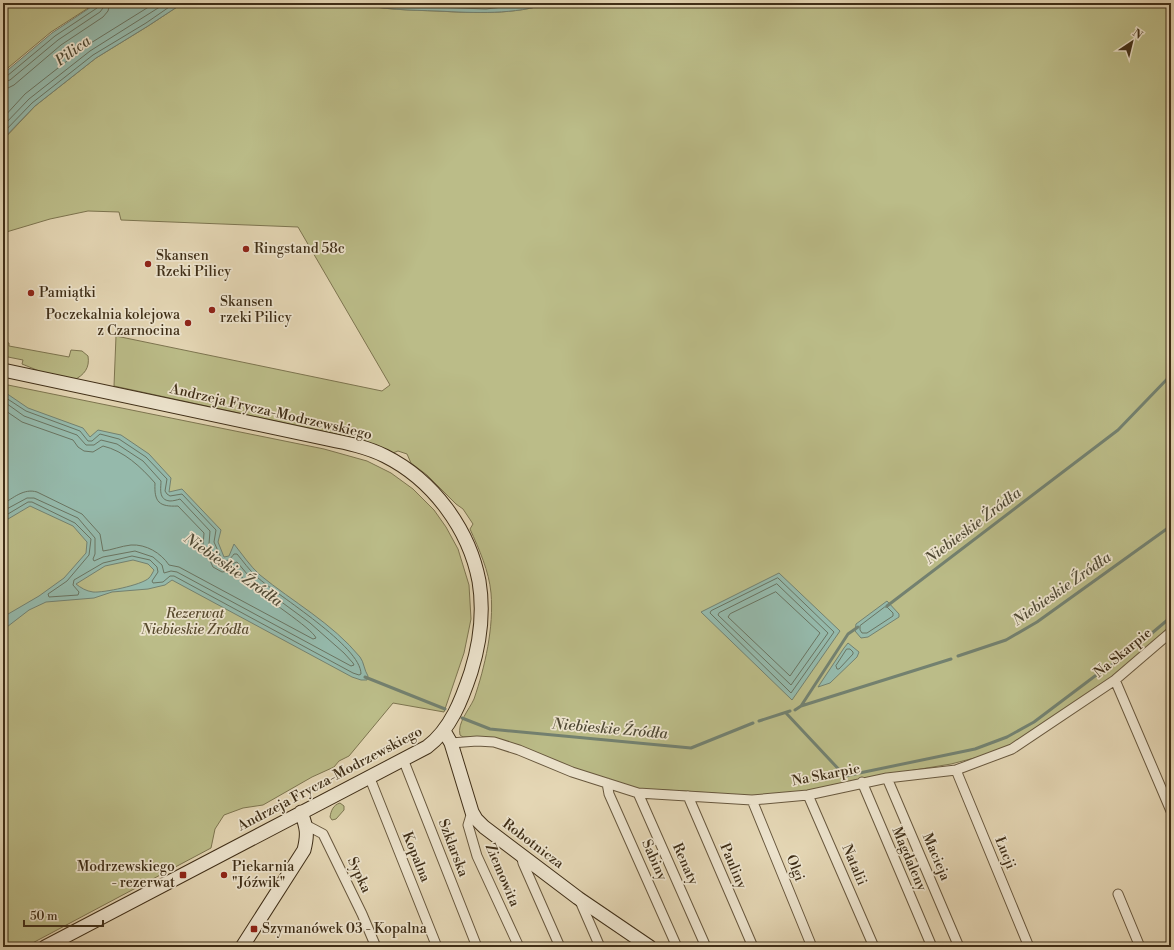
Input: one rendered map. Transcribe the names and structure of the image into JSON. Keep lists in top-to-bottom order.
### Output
{
  "streets": {
    "street": [
      "Andrzeja Frycza-Modrzewskiego",
      "Na Skarpie",
      "Robotnicza",
      "Szklarska",
      "Łucji",
      "Kopalna",
      "Macieja",
      "Magdaleny",
      "Sabiny",
      "Renaty",
      "Natalii",
      "Pauliny",
      "Olgi",
      "Sypka",
      "Ziemowita"
    ]
  },
  "crossings": [
    ["Andrzeja Frycza-Modrzewskiego", "Robotnicza"],
    ["Andrzeja Frycza-Modrzewskiego", "Szklarska"],
    ["Andrzeja Frycza-Modrzewskiego", "Kopalna"],
    ["Na Skarpie", "Robotnicza"],
    ["Na Skarpie", "Łucji"],
    ["Na Skarpie", "Macieja"],
    ["Na Skarpie", "Magdaleny"],
    ["Na Skarpie", "Sabiny"],
    ["Na Skarpie", "Renaty"],
    ["Na Skarpie", "Natalii"],
    ["Na Skarpie", "Pauliny"],
    ["Na Skarpie", "Olgi"],
    ["Robotnicza", "Ziemowita"]
  ],
  "water": ["Pilica", "Niebieskie Żródła", "Niebieskie Źródła"],
  "parks": ["Rezerwat Niebieskie Źródła"],
  "places": {
    "other": [
      "Ringstand 58c",
      "Skansen Rzeki Pilicy",
      "Pamiątki",
      "Skansen rzeki Pilicy",
      "Poczekalnia kolejowa z Czarnocina",
      "Piekarnia \"Jóźwik\""
    ],
    "transit": ["Modrzewskiego - rezerwat", "Szymanówek 03 - Kopalna"]
  },
  "scale_bar": "50 m",
  "north": "top right"
}
